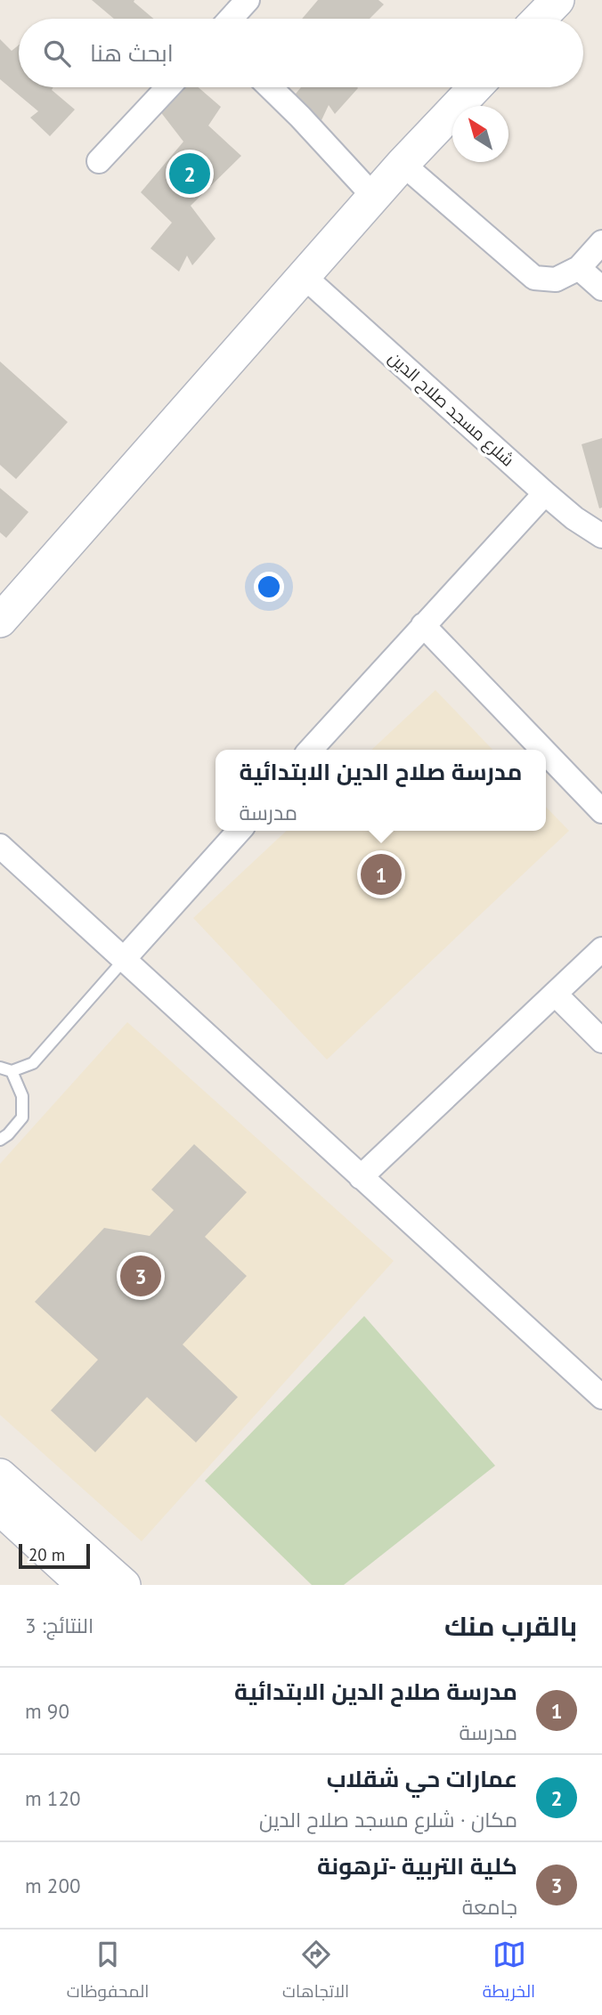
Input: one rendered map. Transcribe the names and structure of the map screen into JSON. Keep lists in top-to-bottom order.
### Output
{
  "streets": {
    "street": ["شلرع مسجد صلاح الدين"]
  },
  "scale_bar": "20 m",
  "north": "top left",
  "page": {
    "search": "ابحث هنا",
    "pins": ["2", "1", "3"],
    "popup": ["مدرسة صلاح الدين الابتدائية", "مدرسة"],
    "scale": "20 m",
    "heading": ["بالقرب منك", "النتائج: 3"],
    "list": [
      {
        "mark": "1",
        "name": "مدرسة صلاح الدين الابتدائية",
        "note": "مدرسة",
        "value": "90 m"
      },
      {
        "mark": "2",
        "name": "عمارات حي شقلاب",
        "note": "مكان · شلرع مسجد صلاح الدين",
        "value": "120 m"
      },
      {
        "mark": "3",
        "name": "كلية التربية -ترهونة",
        "note": "جامعة",
        "value": "200 m"
      }
    ],
    "nav": ["الخريطة", "الاتجاهات", "المحفوظات"]
  }
}
